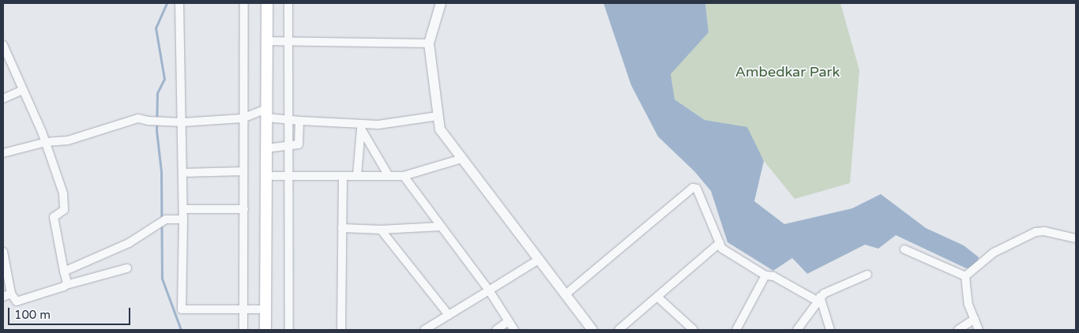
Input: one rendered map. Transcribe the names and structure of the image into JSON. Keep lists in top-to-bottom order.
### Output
{
  "parks": ["Ambedkar Park"],
  "scale_bar": "100 m"
}
